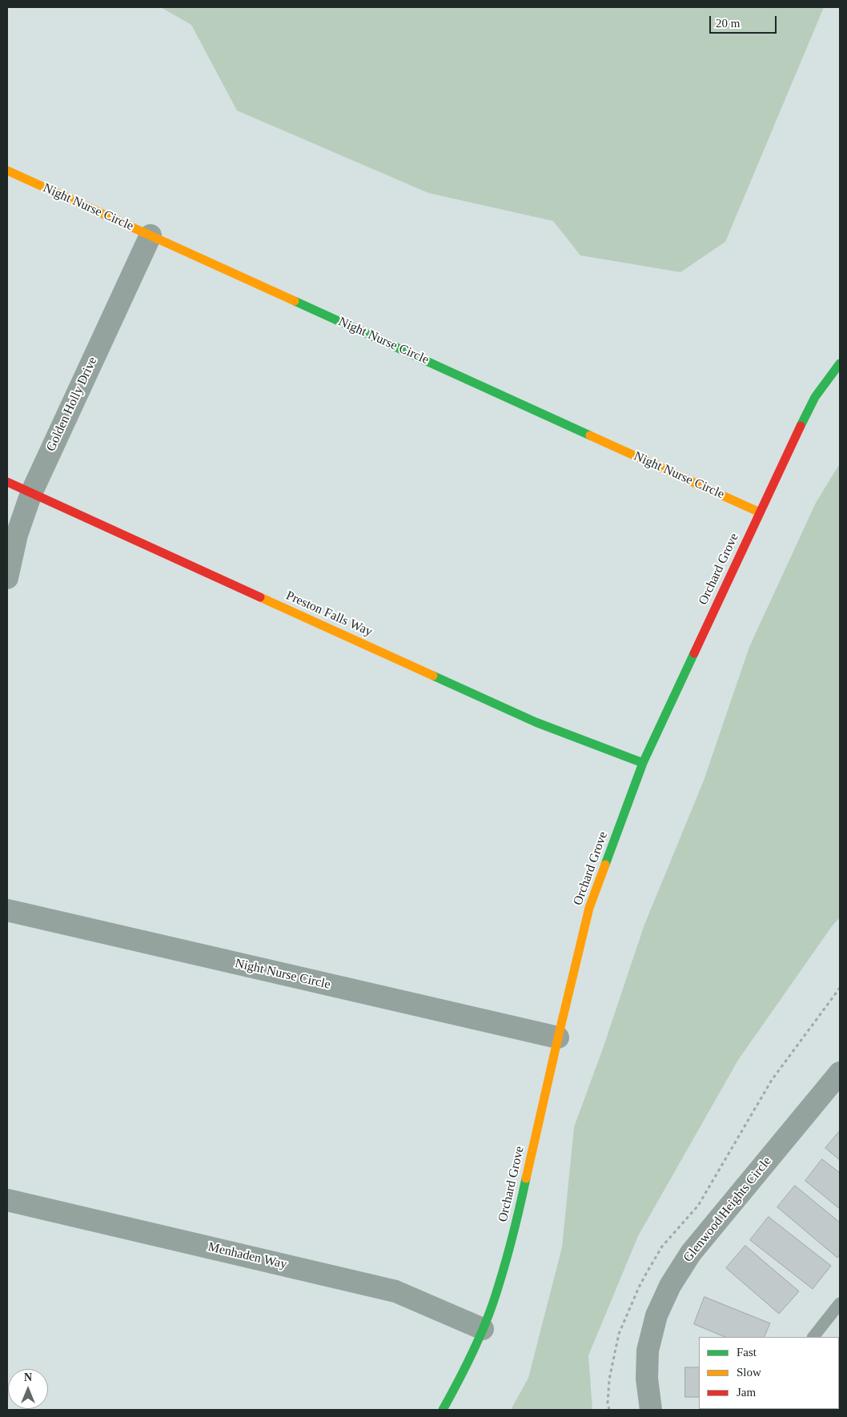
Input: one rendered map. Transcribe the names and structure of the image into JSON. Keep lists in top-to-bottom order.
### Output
{
  "streets": {
    "street": [
      "Night Nurse Circle",
      "Golden Holly Drive",
      "Orchard Grove",
      "Preston Falls Way",
      "Glenwood Heights Circle",
      "Menhaden Way"
    ]
  },
  "crossings": [
    ["Night Nurse Circle", "Golden Holly Drive"],
    ["Night Nurse Circle", "Orchard Grove"],
    ["Golden Holly Drive", "Preston Falls Way"],
    ["Orchard Grove", "Preston Falls Way"],
    ["Orchard Grove", "Menhaden Way"]
  ],
  "legend": ["Fast", "Slow", "Jam"],
  "scale_bar": "20 m",
  "north": "top"
}
